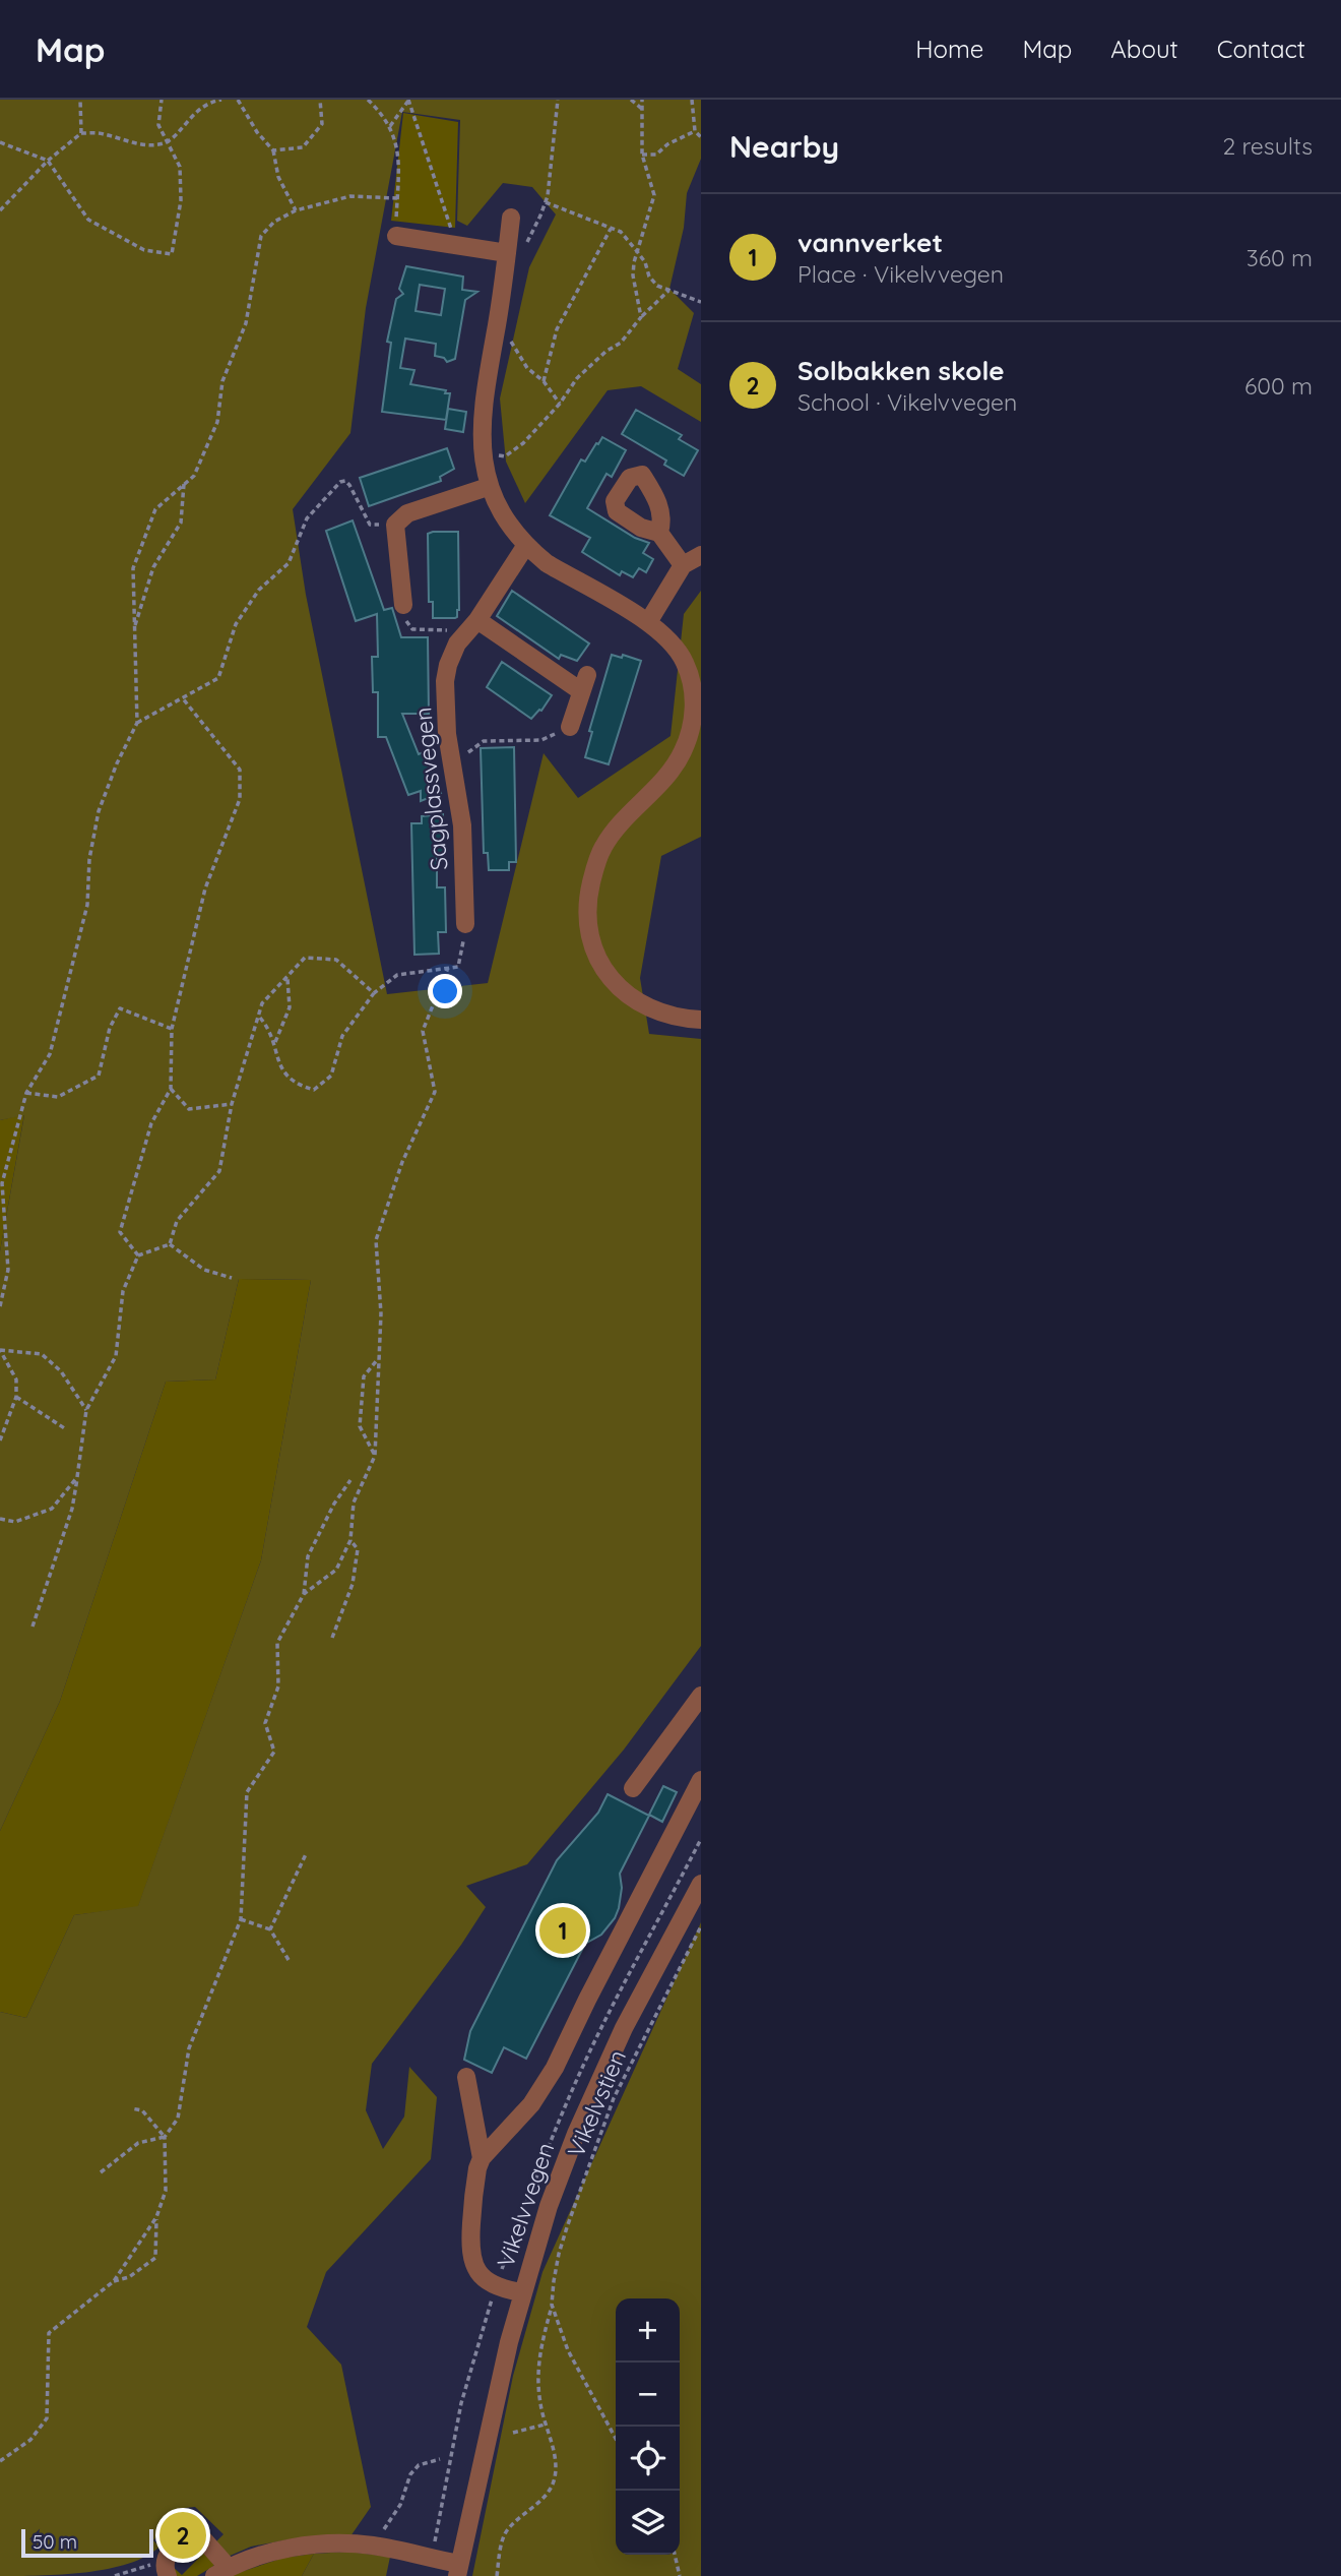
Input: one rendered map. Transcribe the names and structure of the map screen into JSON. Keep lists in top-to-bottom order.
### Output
{
  "streets": {
    "street": ["Sagplassvegen", "Vikelvvegen"],
    "path": ["Vikelvstien"]
  },
  "scale_bar": "50 m",
  "page": {
    "header": "Map",
    "nav": [
      "Home",
      "Map",
      "About",
      "Contact"
    ],
    "heading": ["Nearby", "2 results"],
    "list": [
      {
        "mark": "1",
        "name": "vannverket",
        "note": "Place · Vikelvvegen",
        "value": "360 m"
      },
      {
        "mark": "2",
        "name": "Solbakken skole",
        "note": "School · Vikelvvegen",
        "value": "600 m"
      }
    ],
    "pins": ["1", "2"],
    "map_buttons": ["+", "−"],
    "scale": "50 m"
  }
}
